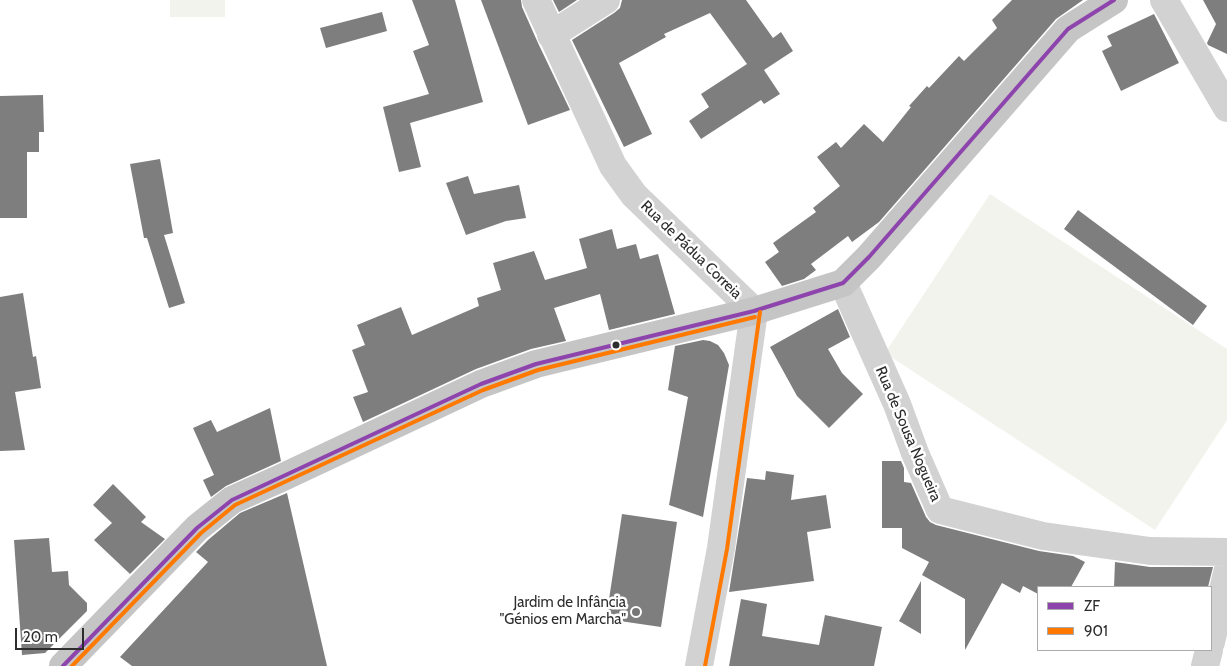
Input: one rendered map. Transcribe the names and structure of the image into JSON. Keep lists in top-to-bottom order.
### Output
{
  "streets": {
    "street": ["Rua de Pádua Correia", "Rua de Sousa Nogueira"]
  },
  "places": ["Jardim de Infância \"Génios em Marcha\""],
  "lines": ["transit line ZF", "transit line 901"],
  "legend": ["ZF", "901"],
  "scale_bar": "20 m"
}
